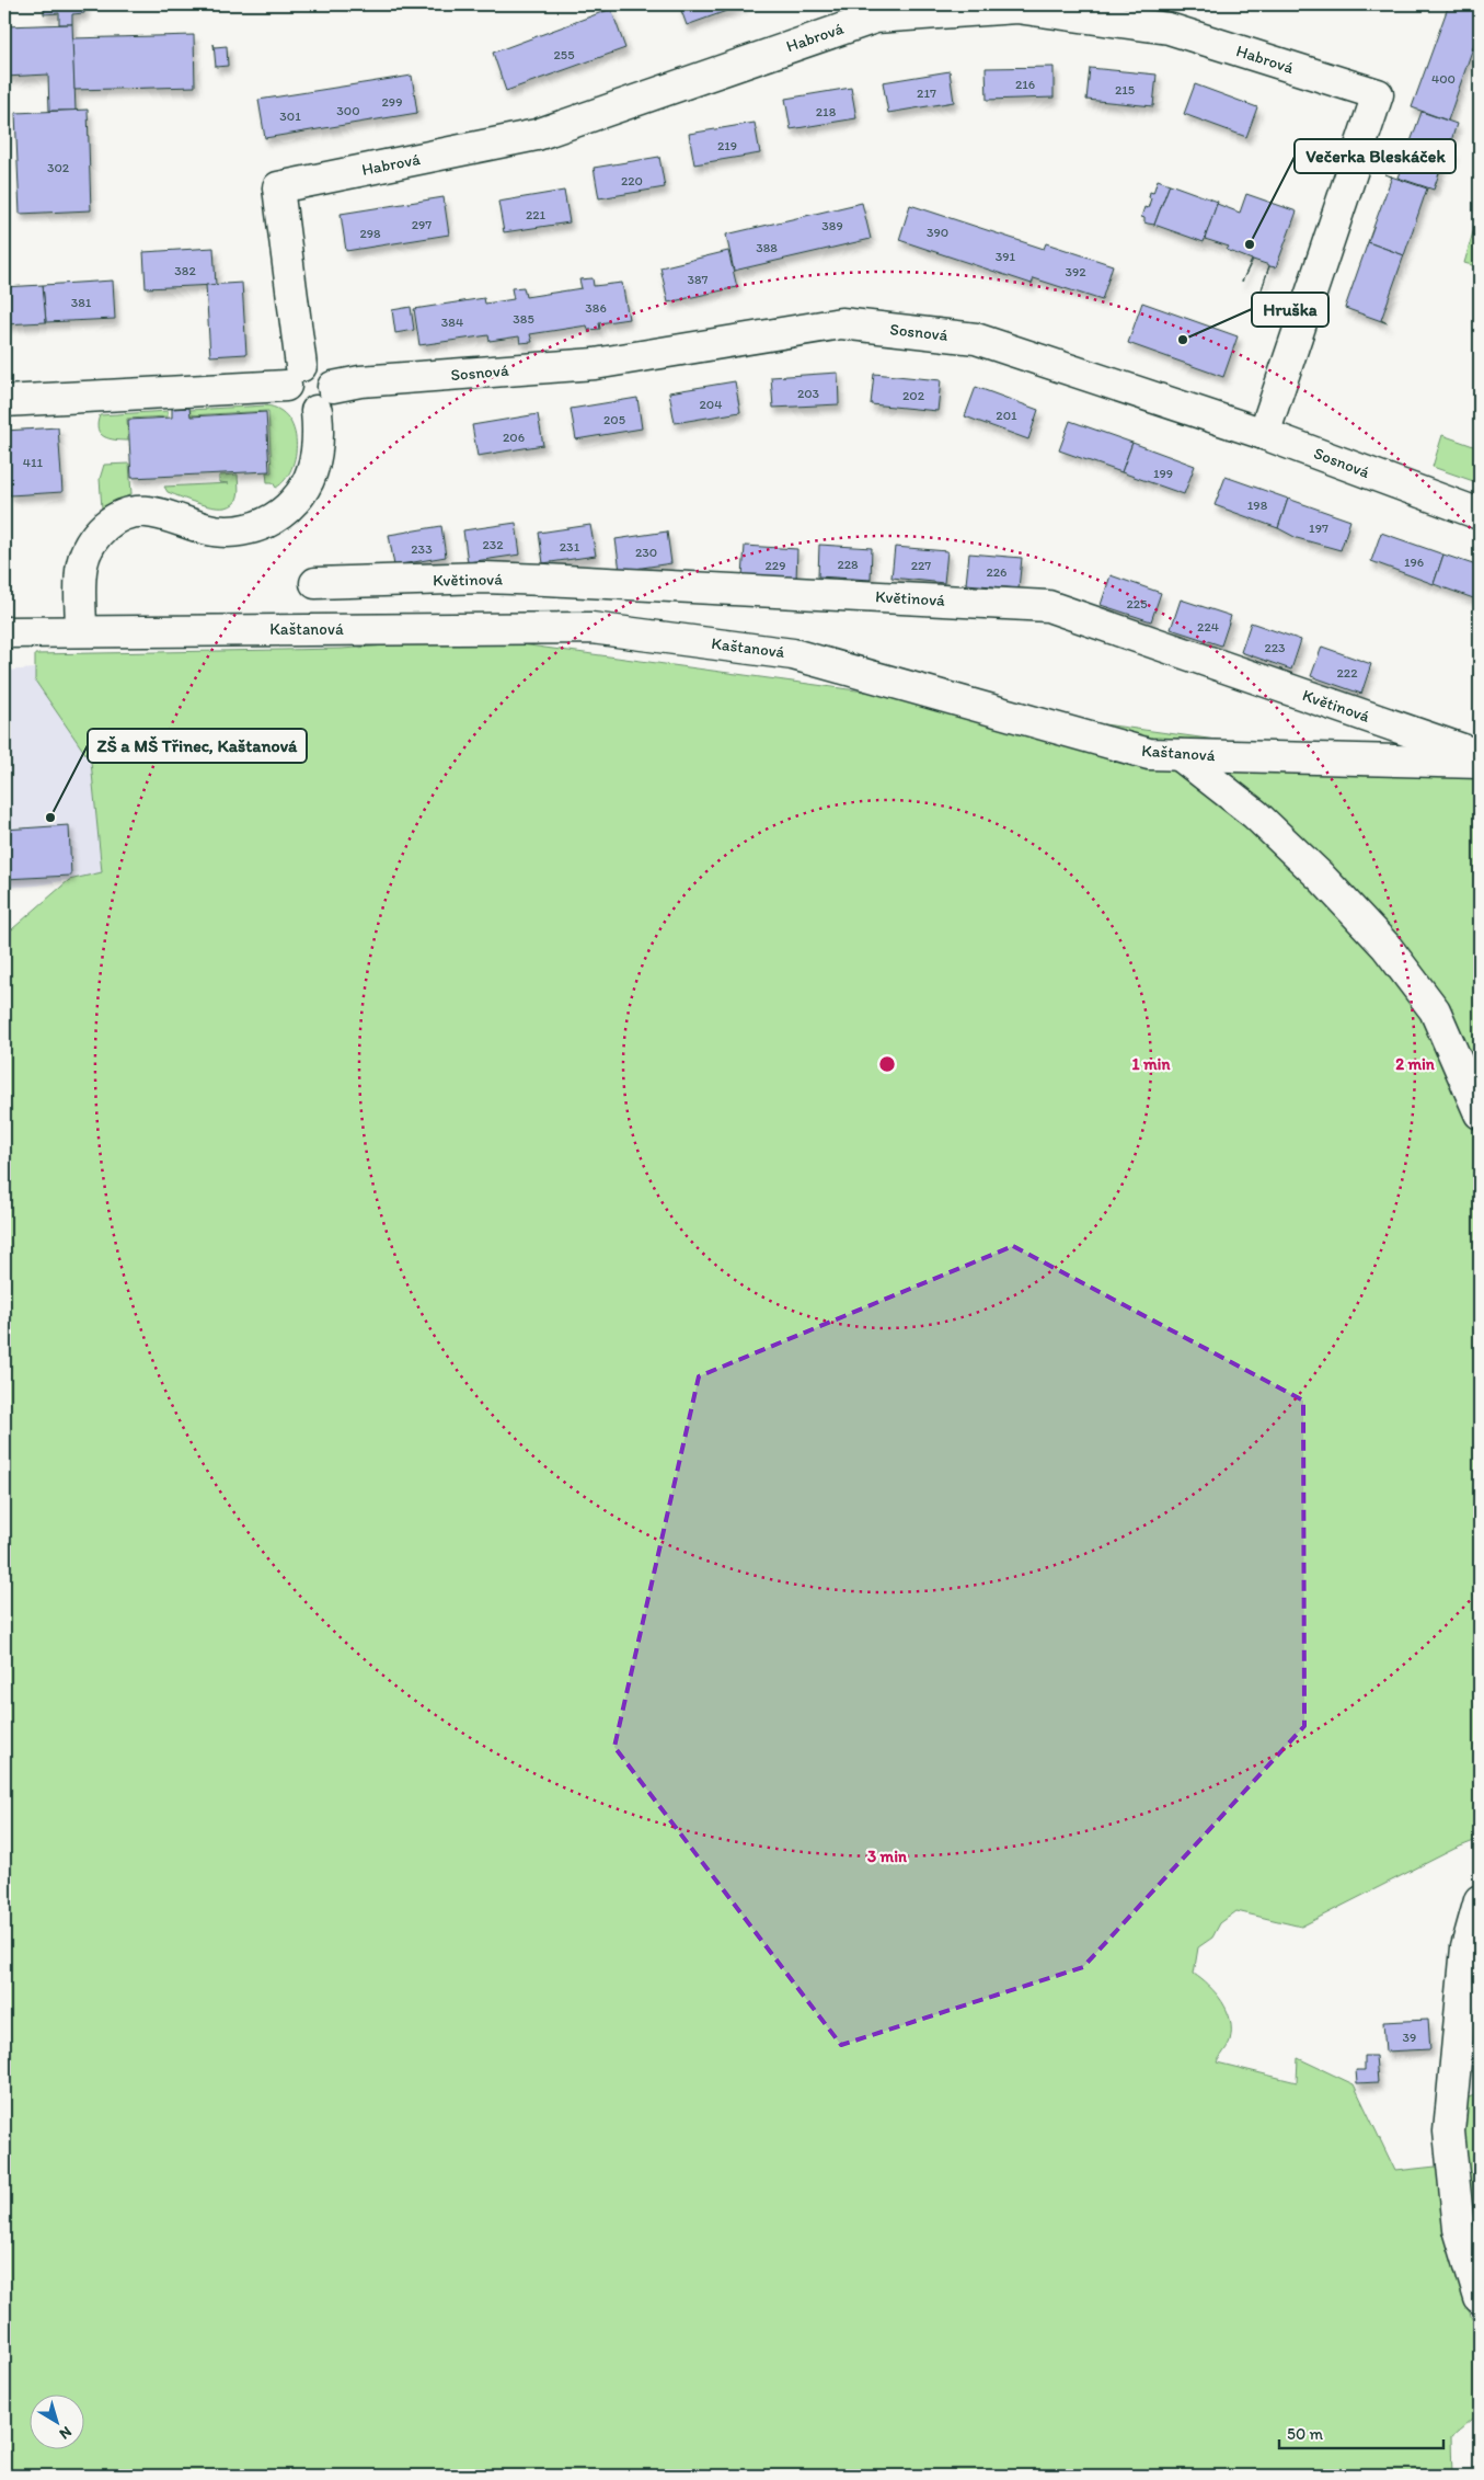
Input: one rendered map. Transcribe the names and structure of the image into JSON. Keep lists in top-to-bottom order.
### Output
{
  "streets": {
    "street": [
      "Habrová",
      "Sosnová",
      "Květinová",
      "Kaštanová"
    ]
  },
  "crossings": [
    ["Habrová", "Sosnová"]
  ],
  "places": ["Večerka Bleskáček", "Hruška", "ZŠ a MŠ Třinec, Kaštanová"],
  "house_numbers": [
    "255",
    "400",
    "216",
    "215",
    "217",
    "299",
    "300",
    "218",
    "301",
    "219",
    "302",
    "220",
    "221",
    "297",
    "389",
    "390",
    "298",
    "388",
    "391",
    "382",
    "392",
    "387",
    "381",
    "386",
    "385",
    "384",
    "203",
    "202",
    "204",
    "201",
    "205",
    "206",
    "411",
    "199",
    "198",
    "197",
    "232",
    "231",
    "233",
    "230",
    "196",
    "228",
    "229",
    "227",
    "226",
    "225",
    "224",
    "223",
    "222",
    "39"
  ],
  "scale_bar": "50 m",
  "north": "bottom right",
  "rings": ["1 min", "2 min", "3 min"]
}
